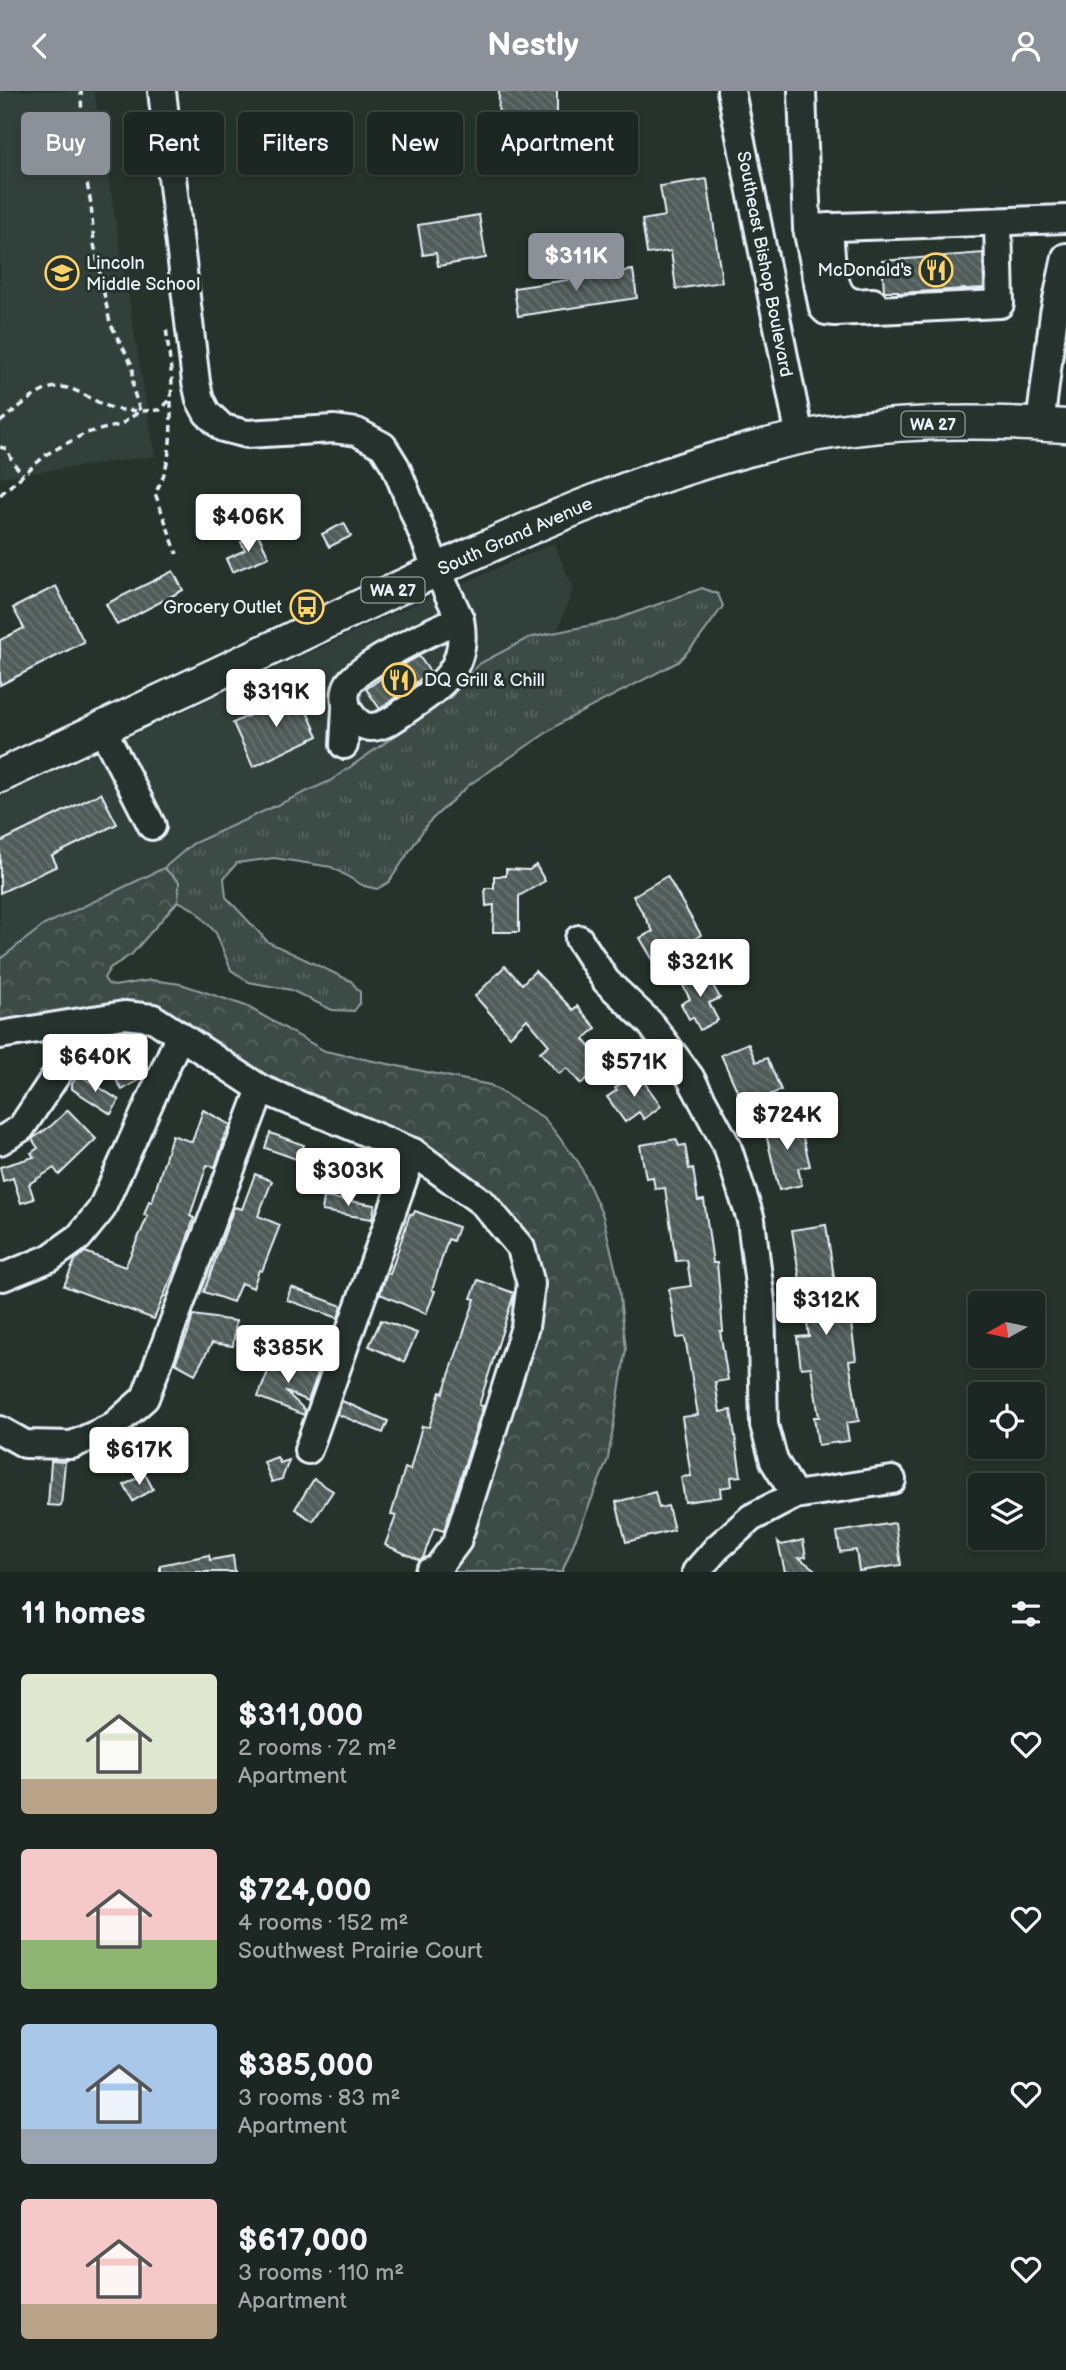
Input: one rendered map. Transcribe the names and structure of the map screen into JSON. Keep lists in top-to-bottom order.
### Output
{
  "streets": {
    "main road": ["WA 27", "South Grand Avenue"],
    "street": ["Southeast Bishop Boulevard"]
  },
  "crossings": [
    ["Southeast Bishop Boulevard", "South Grand Avenue"]
  ],
  "places": {
    "restaurant": ["McDonald's", "DQ Grill & Chill"],
    "school or university": ["Lincoln Middle School"],
    "bus stop": ["Grocery Outlet"]
  },
  "north": "left",
  "page": {
    "header": "Nestly",
    "chip": [
      "Buy",
      "Rent",
      "Filters",
      "New",
      "Apartment"
    ],
    "price": [
      "$311K",
      "$406K",
      "$319K",
      "$321K",
      "$640K",
      "$571K",
      "$724K",
      "$303K",
      "$312K",
      "$385K",
      "$617K"
    ],
    "heading": "11 homes",
    "list": [
      {
        "name": "$311,000",
        "note": "2 rooms · 72 m² · Apartment"
      },
      {
        "name": "$724,000",
        "note": "4 rooms · 152 m² · Southwest Prairie Court"
      },
      {
        "name": "$385,000",
        "note": "3 rooms · 83 m² · Apartment"
      },
      {
        "name": "$617,000",
        "note": "3 rooms · 110 m² · Apartment"
      }
    ]
  }
}
